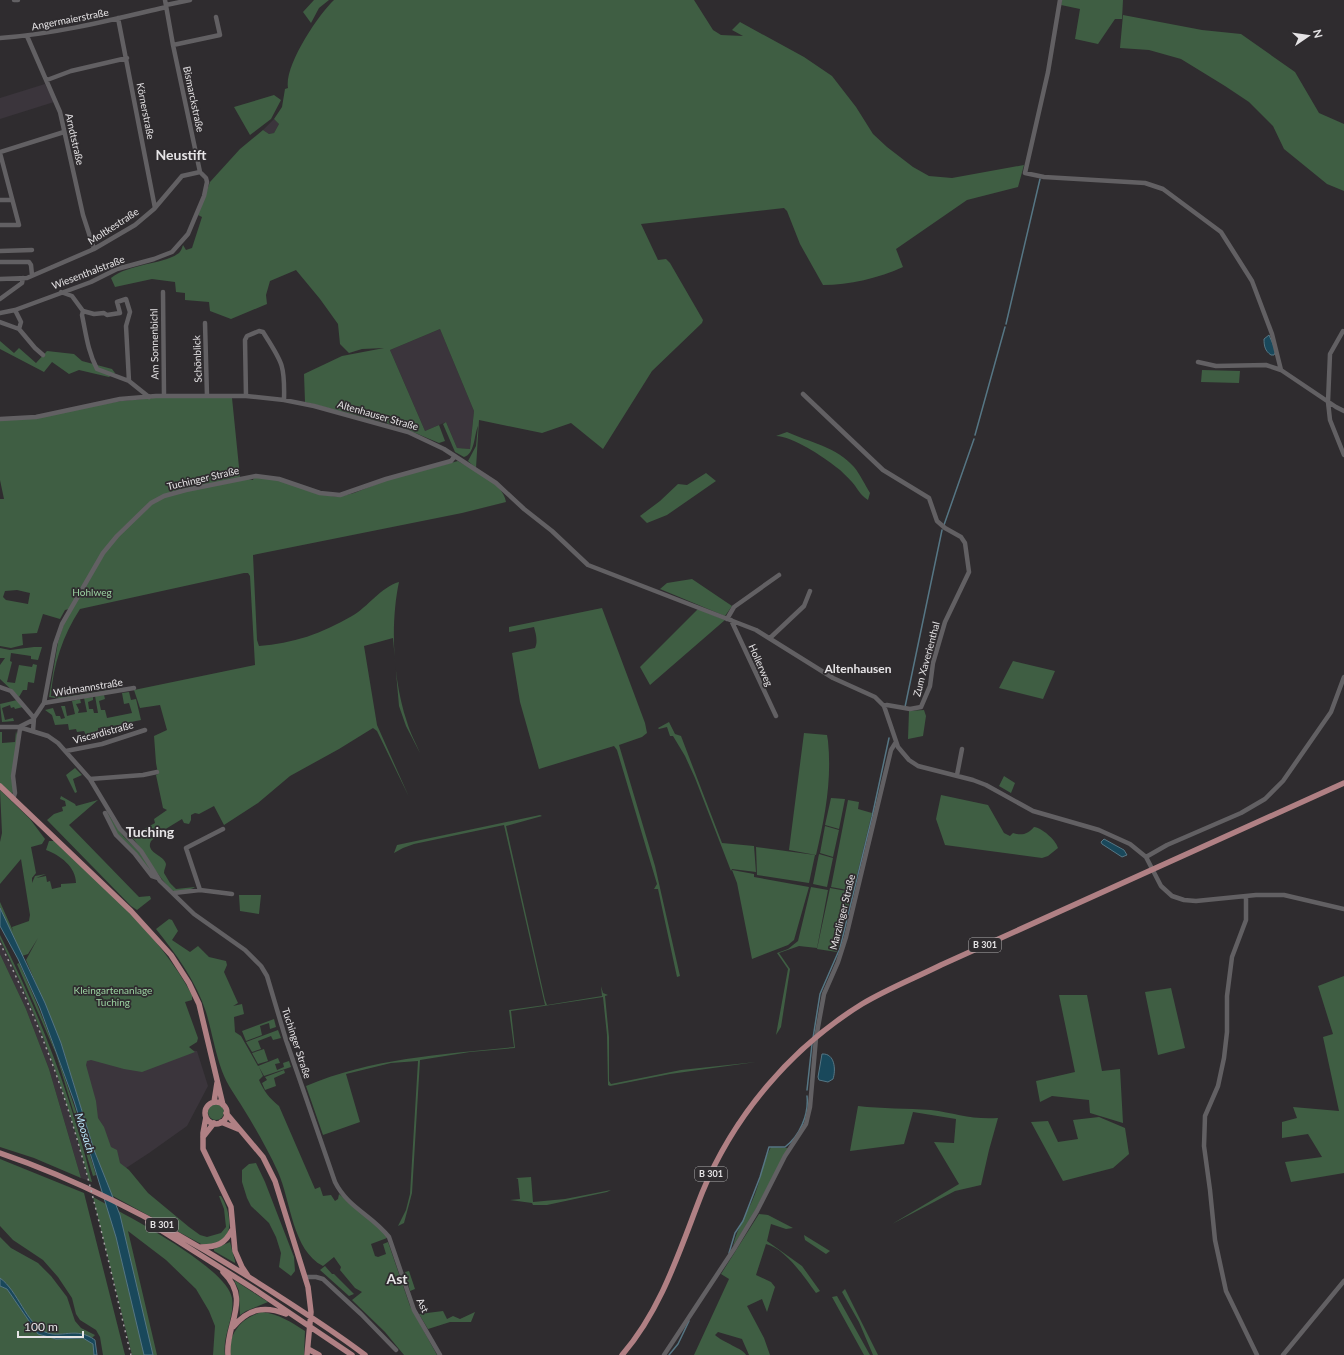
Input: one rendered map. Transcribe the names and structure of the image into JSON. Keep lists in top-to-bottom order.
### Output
{
  "streets": {
    "main road": ["B 301"],
    "street": [
      "Angermaierstraße",
      "Bismarckstraße",
      "Körnerstraße",
      "Arndtstraße",
      "Moltkestraße",
      "Wiesenthalstraße",
      "Am Sonnenbichl",
      "Schönblick",
      "Altenhauser Straße",
      "Tuchinger Straße",
      "Zum Xaverienthal",
      "Hollerweg",
      "Widmannstraße",
      "Viscardistraße",
      "Marzlinger Straße",
      "Ast"
    ]
  },
  "crossings": [
    ["Angermaierstraße", "Bismarckstraße"],
    ["Angermaierstraße", "Körnerstraße"],
    ["Angermaierstraße", "Arndtstraße"],
    ["Bismarckstraße", "Moltkestraße"],
    ["Bismarckstraße", "Wiesenthalstraße"],
    ["Körnerstraße", "Moltkestraße"],
    ["Arndtstraße", "Moltkestraße"],
    ["Am Sonnenbichl", "Altenhauser Straße"],
    ["Schönblick", "Altenhauser Straße"],
    ["Altenhauser Straße", "Tuchinger Straße"],
    ["Altenhauser Straße", "Zum Xaverienthal"],
    ["Altenhauser Straße", "Hollerweg"],
    ["Tuchinger Straße", "Widmannstraße"],
    ["Tuchinger Straße", "Viscardistraße"],
    ["Tuchinger Straße", "Ast"]
  ],
  "districts": [
    "Neustift",
    "Altenhausen",
    "Tuching",
    "Ast"
  ],
  "water": ["Moosach"],
  "parks": ["Hohlweg", "Kleingartenanlage Tuching"],
  "scale_bar": "100 m",
  "north": "right"
}
